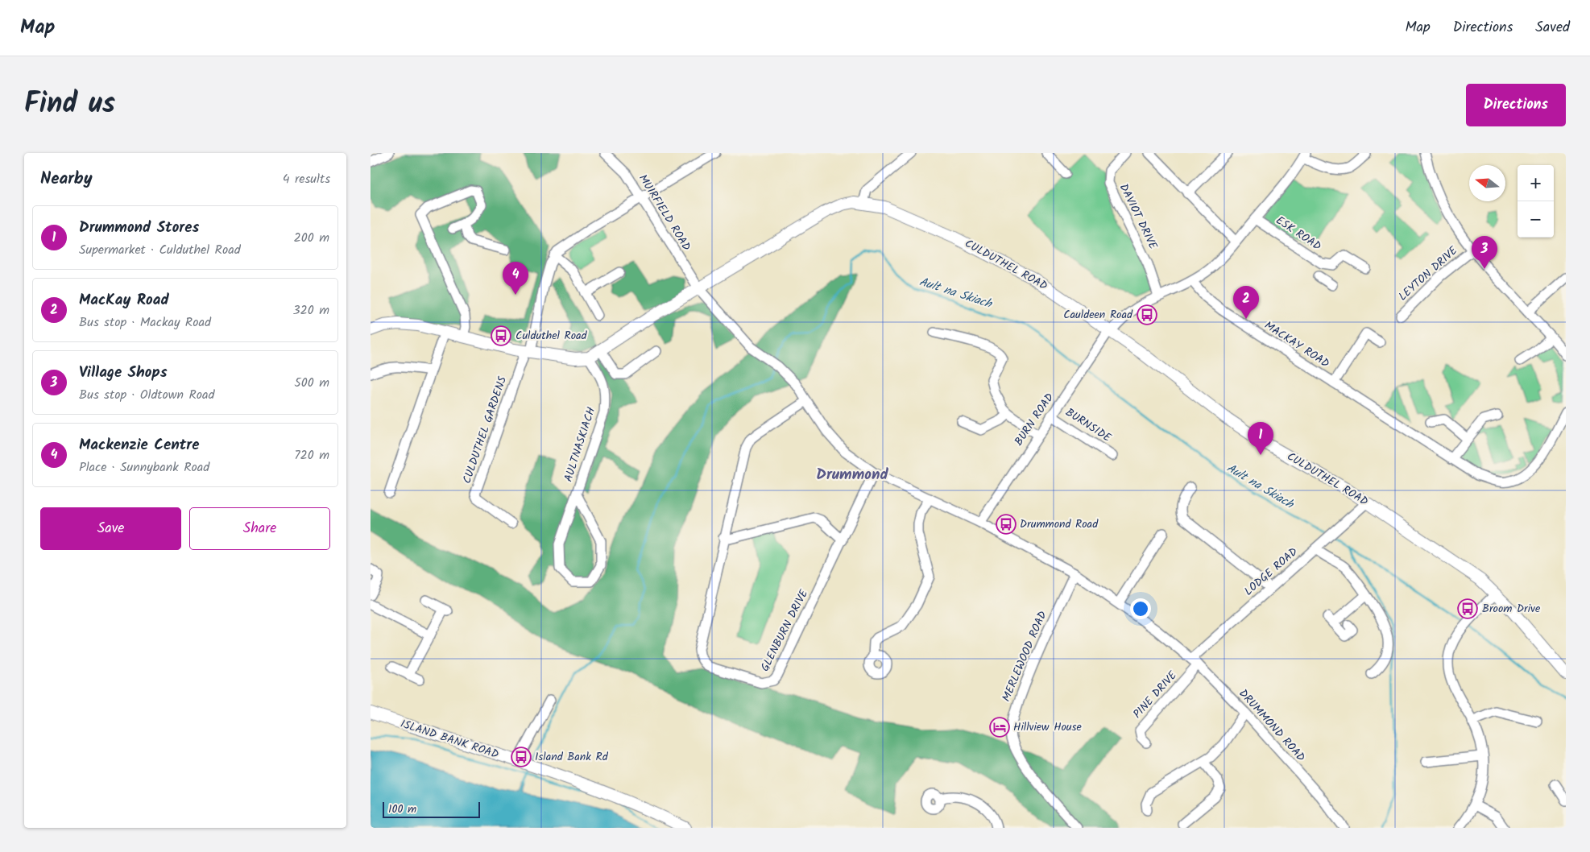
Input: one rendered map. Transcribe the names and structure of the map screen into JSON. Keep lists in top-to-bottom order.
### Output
{
  "streets": {
    "main road": ["CULDUTHEL ROAD", "ISLAND BANK ROAD"],
    "street": [
      "MUIRFIELD ROAD",
      "DAVIOT DRIVE",
      "ESK ROAD",
      "LEYTON DRIVE",
      "MACKAY ROAD",
      "BURN ROAD",
      "BURNSIDE",
      "CULDUTHEL GARDENS",
      "AULTNASKIACH",
      "LODGE ROAD",
      "GLENBURN DRIVE",
      "MERLEWOOD ROAD",
      "PINE DRIVE",
      "DRUMMOND ROAD"
    ]
  },
  "crossings": [
    ["MUIRFIELD ROAD", "CULDUTHEL ROAD"],
    ["MUIRFIELD ROAD", "DRUMMOND ROAD"],
    ["CULDUTHEL ROAD", "BURN ROAD"],
    ["CULDUTHEL ROAD", "CULDUTHEL GARDENS"],
    ["CULDUTHEL ROAD", "AULTNASKIACH"],
    ["CULDUTHEL ROAD", "LODGE ROAD"],
    ["CULDUTHEL ROAD", "DRUMMOND ROAD"],
    ["BURN ROAD", "BURNSIDE"],
    ["BURN ROAD", "DRUMMOND ROAD"],
    ["LODGE ROAD", "PINE DRIVE"],
    ["LODGE ROAD", "DRUMMOND ROAD"],
    ["GLENBURN DRIVE", "DRUMMOND ROAD"],
    ["MERLEWOOD ROAD", "DRUMMOND ROAD"],
    ["PINE DRIVE", "DRUMMOND ROAD"]
  ],
  "districts": ["Drummond"],
  "water": ["Ault na Skiach"],
  "places": {
    "bus stop": [
      "Cauldeen Road",
      "Culduthel Road",
      "Drummond Road",
      "Broom Drive",
      "Island Bank Rd"
    ],
    "hotel": ["Hillview House"]
  },
  "scale_bar": "100 m",
  "north": "left",
  "page": {
    "header": "Map",
    "nav": ["Map", "Directions", "Saved"],
    "title": "Find us",
    "buttons": [
      "Directions",
      ["Save", "Share"]
    ],
    "heading": ["Nearby", "4 results"],
    "map_buttons": ["+", "−"],
    "list": [
      {
        "mark": "1",
        "name": "Drummond Stores",
        "note": "Supermarket · Culduthel Road",
        "value": "200 m"
      },
      {
        "mark": "2",
        "name": "MacKay Road",
        "note": "Bus stop · Mackay Road",
        "value": "320 m"
      },
      {
        "mark": "3",
        "name": "Village Shops",
        "note": "Bus stop · Oldtown Road",
        "value": "500 m"
      },
      {
        "mark": "4",
        "name": "Mackenzie Centre",
        "note": "Place · Sunnybank Road",
        "value": "720 m"
      }
    ],
    "pins": [
      "3",
      "4",
      "2",
      "1"
    ],
    "scale": "100 m"
  }
}
